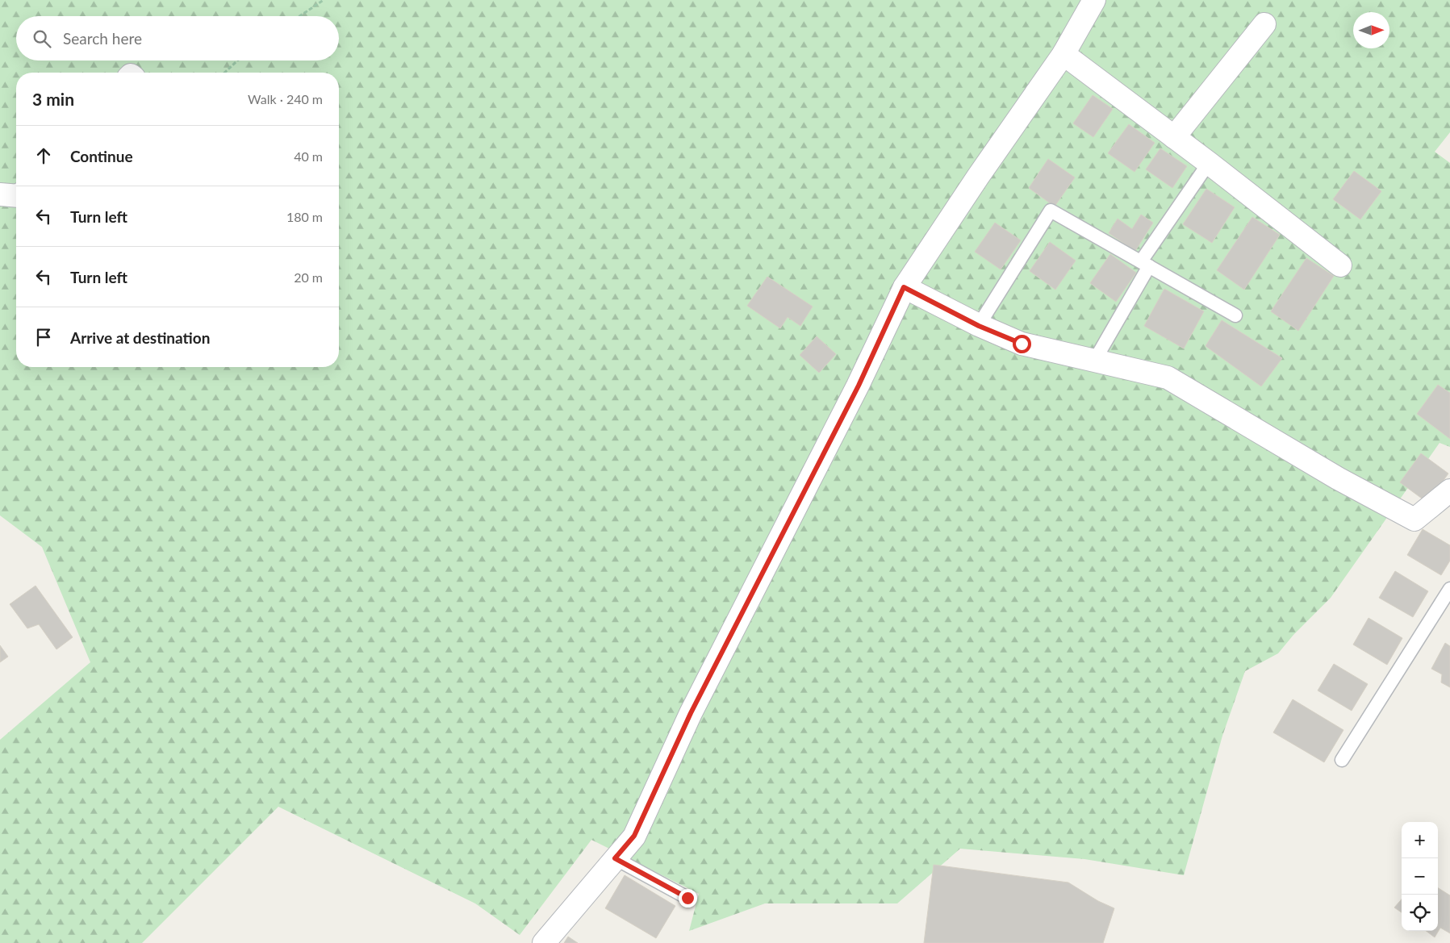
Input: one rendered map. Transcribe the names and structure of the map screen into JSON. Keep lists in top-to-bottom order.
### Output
{
  "north": "right",
  "page": {
    "search": "Search here",
    "heading": ["3 min", "Walk · 240 m"],
    "list": [
      ["Continue", "40 m"],
      ["Turn left", "180 m"],
      ["Turn left", "20 m"],
      "Arrive at destination"
    ],
    "map_buttons": ["+", "−"]
  }
}
